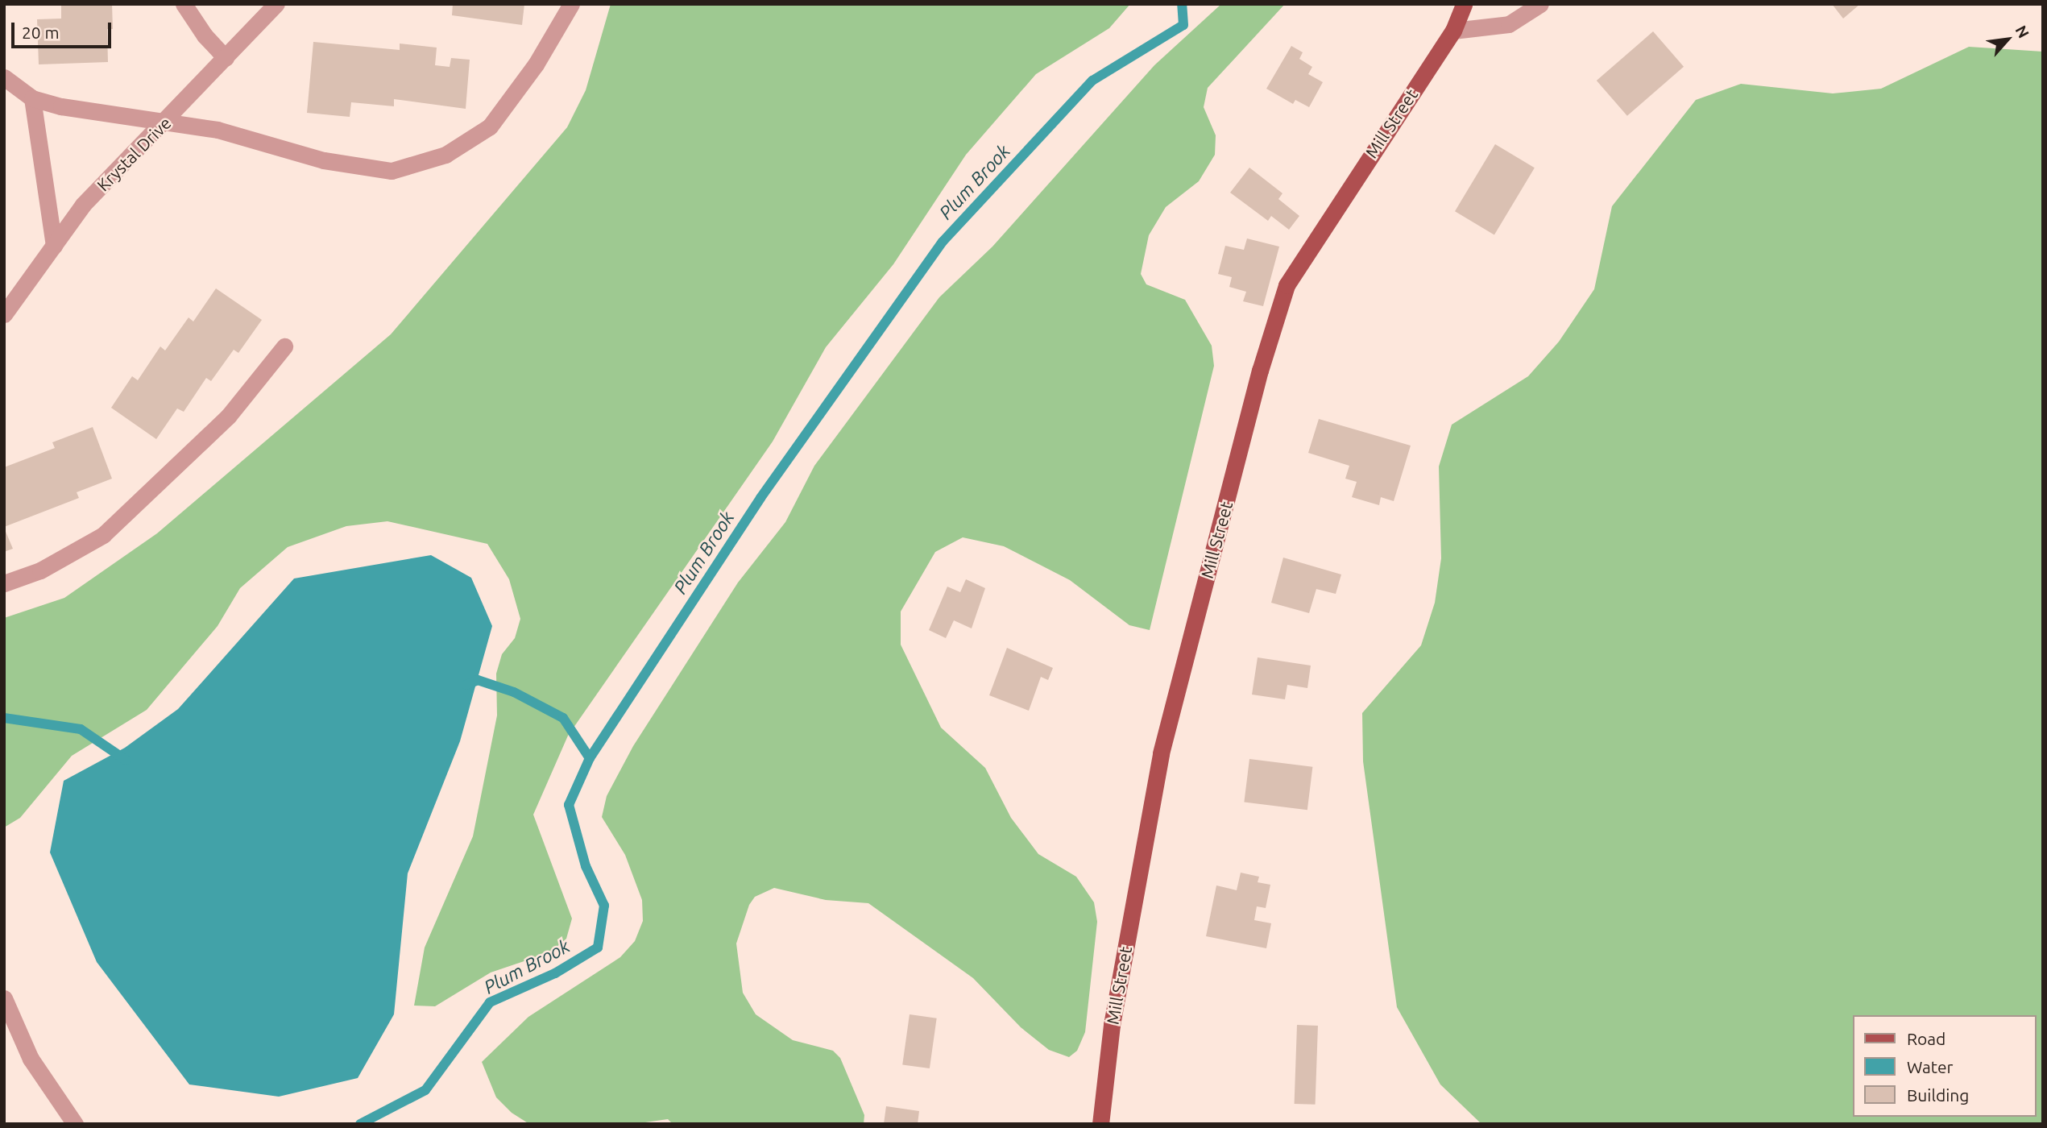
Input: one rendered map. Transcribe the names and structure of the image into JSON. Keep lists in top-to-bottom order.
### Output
{
  "streets": {
    "main road": ["Mill Street"],
    "street": ["Krystal Drive"]
  },
  "water": ["Plum Brook"],
  "legend": ["Road", "Water", "Building"],
  "scale_bar": "20 m",
  "north": "top right"
}
